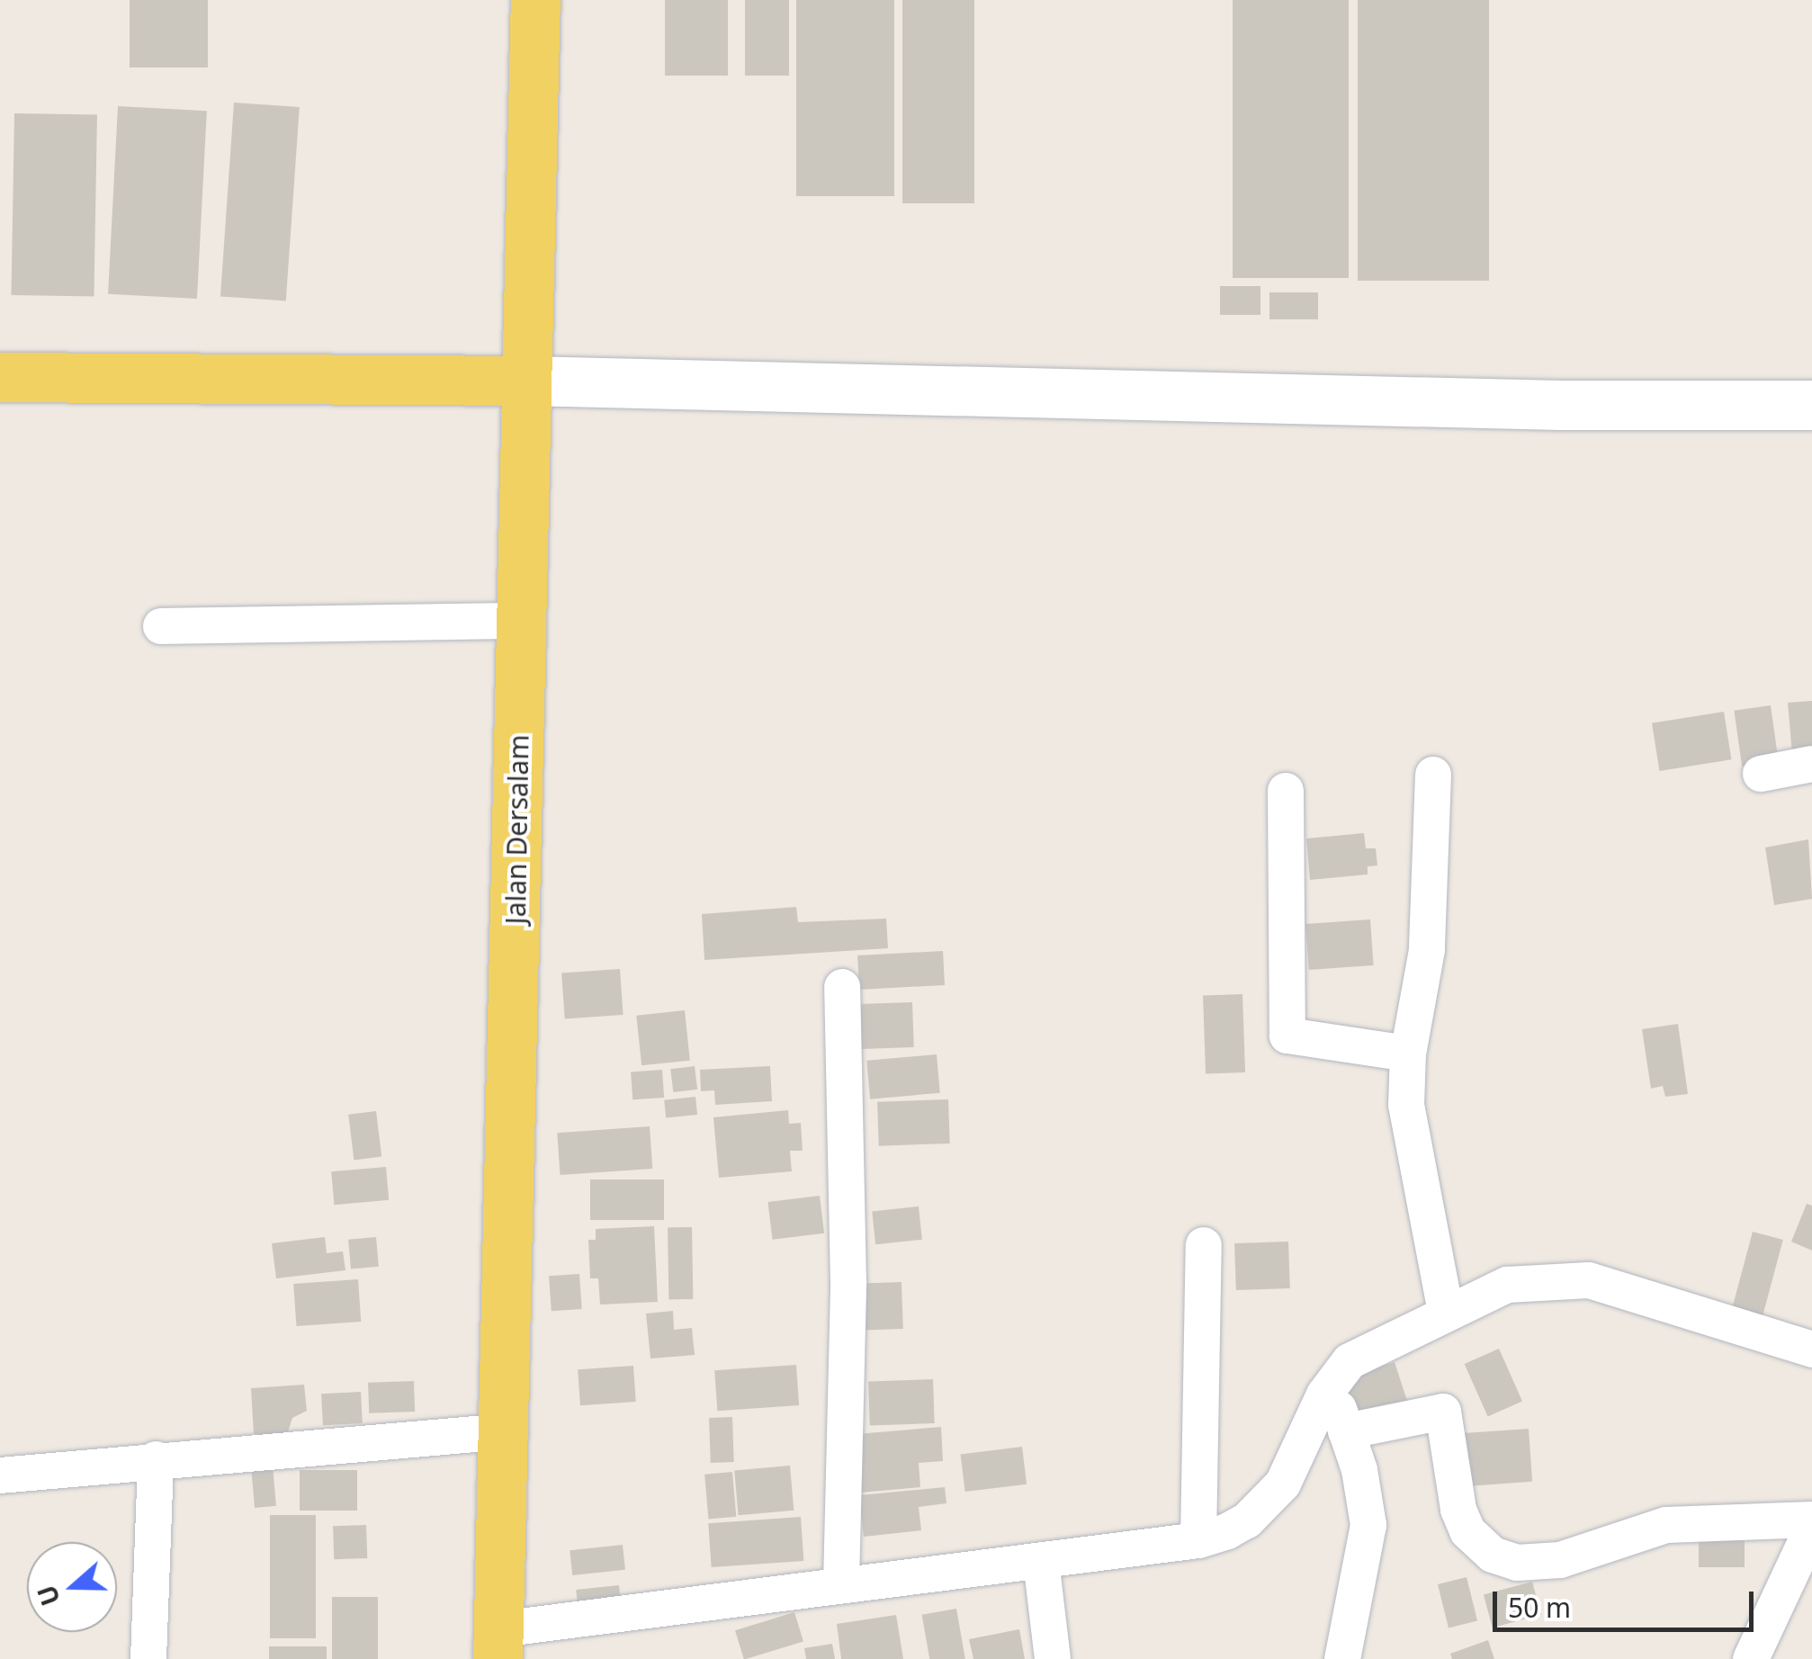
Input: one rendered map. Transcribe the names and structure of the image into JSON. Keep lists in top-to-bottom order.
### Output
{
  "streets": {
    "main road": ["Jalan Dersalam"]
  },
  "scale_bar": "50 m",
  "north": "left"
}
